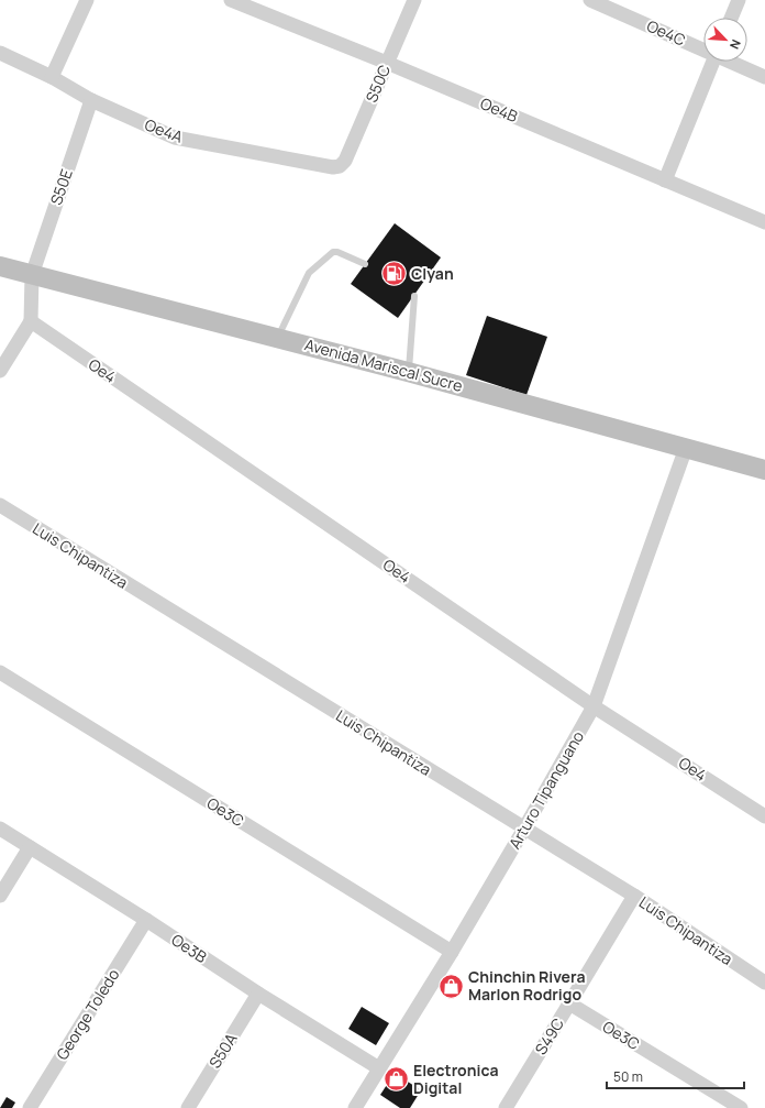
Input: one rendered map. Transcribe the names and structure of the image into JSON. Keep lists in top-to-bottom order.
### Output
{
  "streets": {
    "main road": ["Avenida Mariscal Sucre"],
    "street": [
      "Oe4C",
      "S50C",
      "Oe4B",
      "Oe4A",
      "S50E",
      "Oe4",
      "Luis Chipantiza",
      "Arturo Tipanguano",
      "Oe3C",
      "Oe3B",
      "George Toledo",
      "S49C",
      "S50A"
    ]
  },
  "crossings": [
    ["S50C", "Oe4B"],
    ["S50C", "Oe4A"],
    ["Oe4A", "S50E"],
    ["S50E", "Avenida Mariscal Sucre"],
    ["S50E", "Oe4"],
    ["Avenida Mariscal Sucre", "Arturo Tipanguano"],
    ["Oe4", "Arturo Tipanguano"],
    ["Luis Chipantiza", "Arturo Tipanguano"],
    ["Luis Chipantiza", "S49C"],
    ["Arturo Tipanguano", "Oe3C"],
    ["Arturo Tipanguano", "Oe3B"],
    ["Oe3C", "S49C"],
    ["Oe3B", "George Toledo"],
    ["Oe3B", "S50A"]
  ],
  "places": {
    "fuel station": ["Clyan"],
    "shop": ["Chinchin Rivera Marlon Rodrigo", "Electronica Digital"]
  },
  "scale_bar": "50 m",
  "north": "bottom right"
}
